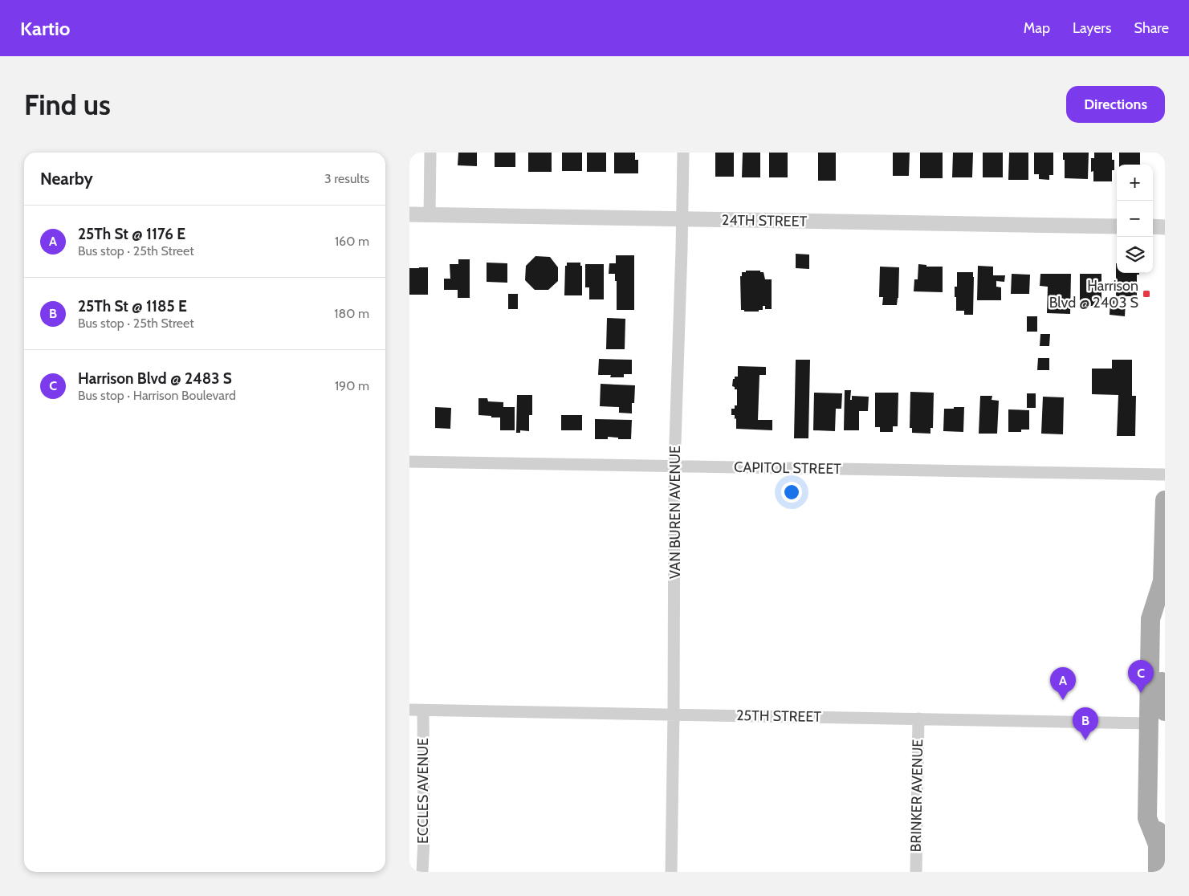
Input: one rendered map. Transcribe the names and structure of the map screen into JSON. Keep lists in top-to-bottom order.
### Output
{
  "streets": {
    "street": [
      "24TH STREET",
      "CAPITOL STREET",
      "VAN BUREN AVENUE",
      "25TH STREET",
      "ECCLES AVENUE",
      "BRINKER AVENUE"
    ]
  },
  "crossings": [
    ["24TH STREET", "VAN BUREN AVENUE"],
    ["CAPITOL STREET", "VAN BUREN AVENUE"],
    ["VAN BUREN AVENUE", "25TH STREET"],
    ["25TH STREET", "ECCLES AVENUE"],
    ["25TH STREET", "BRINKER AVENUE"]
  ],
  "places": {
    "transit": ["Harrison Blvd @ 2403 S"]
  },
  "page": {
    "header": "Kartio",
    "nav": ["Map", "Layers", "Share"],
    "buttons": "Directions",
    "title": "Find us",
    "heading": ["Nearby", "3 results"],
    "map_buttons": ["+", "−"],
    "list": [
      {
        "mark": "A",
        "name": "25Th St @ 1176 E",
        "note": "Bus stop · 25th Street",
        "value": "160 m"
      },
      {
        "mark": "B",
        "name": "25Th St @ 1185 E",
        "note": "Bus stop · 25th Street",
        "value": "180 m"
      },
      {
        "mark": "C",
        "name": "Harrison Blvd @ 2483 S",
        "note": "Bus stop · Harrison Boulevard",
        "value": "190 m"
      }
    ],
    "pins": ["C", "A", "B"]
  }
}
